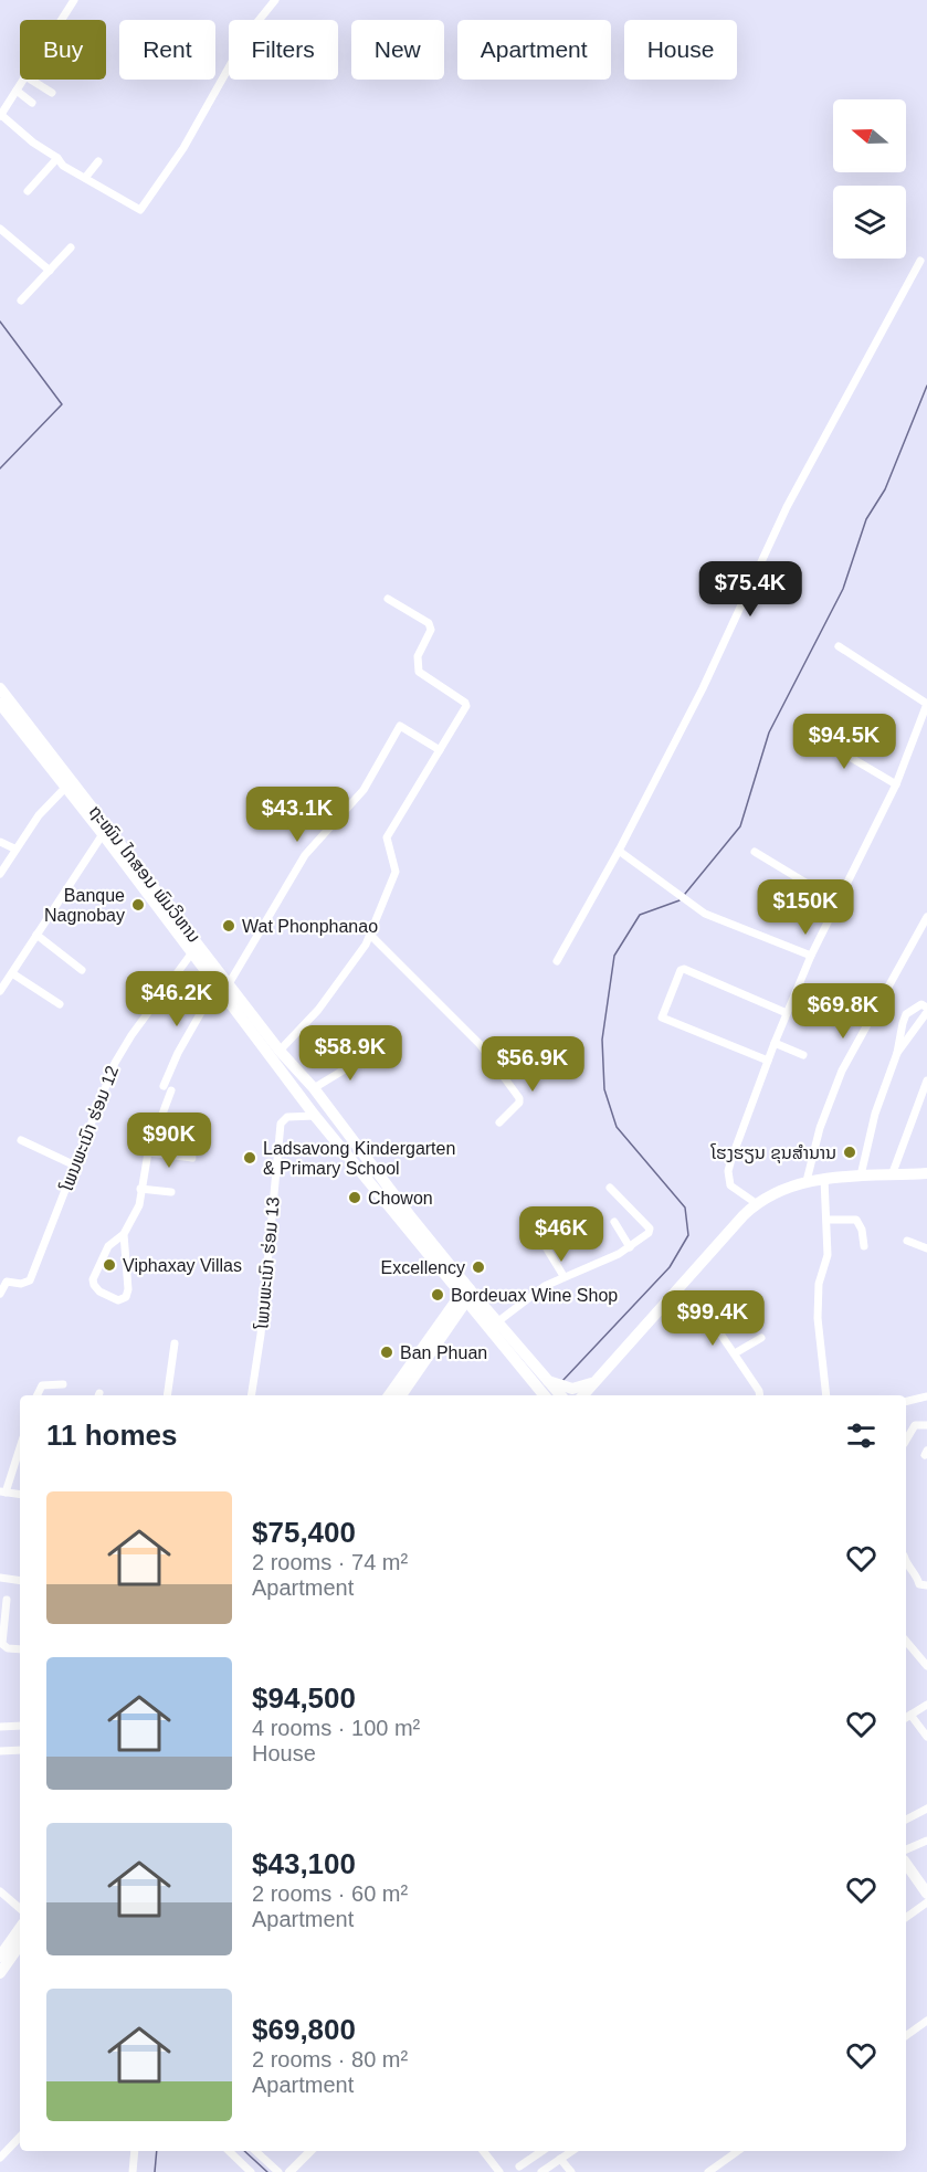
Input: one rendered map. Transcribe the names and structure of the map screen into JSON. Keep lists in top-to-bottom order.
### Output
{
  "streets": {
    "main road": ["ຖະໜົນ ໄກສອນ ພົມວິຫານ"],
    "street": ["ໂພນພະເນົາ ຮ່ອມ 12", "ໂພນພະເນົາ ຮ່ອມ 13"]
  },
  "crossings": [
    ["ຖະໜົນ ໄກສອນ ພົມວິຫານ", "ໂພນພະເນົາ ຮ່ອມ 12"],
    ["ຖະໜົນ ໄກສອນ ພົມວິຫານ", "ໂພນພະເນົາ ຮ່ອມ 13"]
  ],
  "places": [
    "Banque Nagnobay",
    "Wat Phonphanao",
    "ໂຮງຮຽນ ຂຸນສຳນານ",
    "Ladsavong Kindergarten & Primary School",
    "Chowon",
    "Viphaxay Villas",
    "Excellency",
    "Bordeuax Wine Shop",
    "Ban Phuan"
  ],
  "north": "left",
  "page": {
    "chip": [
      "Buy",
      "Rent",
      "Filters",
      "New",
      "Apartment",
      "House"
    ],
    "price": [
      "$75.4K",
      "$94.5K",
      "$43.1K",
      "$150K",
      "$46.2K",
      "$69.8K",
      "$58.9K",
      "$56.9K",
      "$90K",
      "$46K",
      "$99.4K"
    ],
    "heading": "11 homes",
    "list": [
      {
        "name": "$75,400",
        "note": "2 rooms · 74 m² · Apartment"
      },
      {
        "name": "$94,500",
        "note": "4 rooms · 100 m² · House"
      },
      {
        "name": "$43,100",
        "note": "2 rooms · 60 m² · Apartment"
      },
      {
        "name": "$69,800",
        "note": "2 rooms · 80 m² · Apartment"
      }
    ]
  }
}
